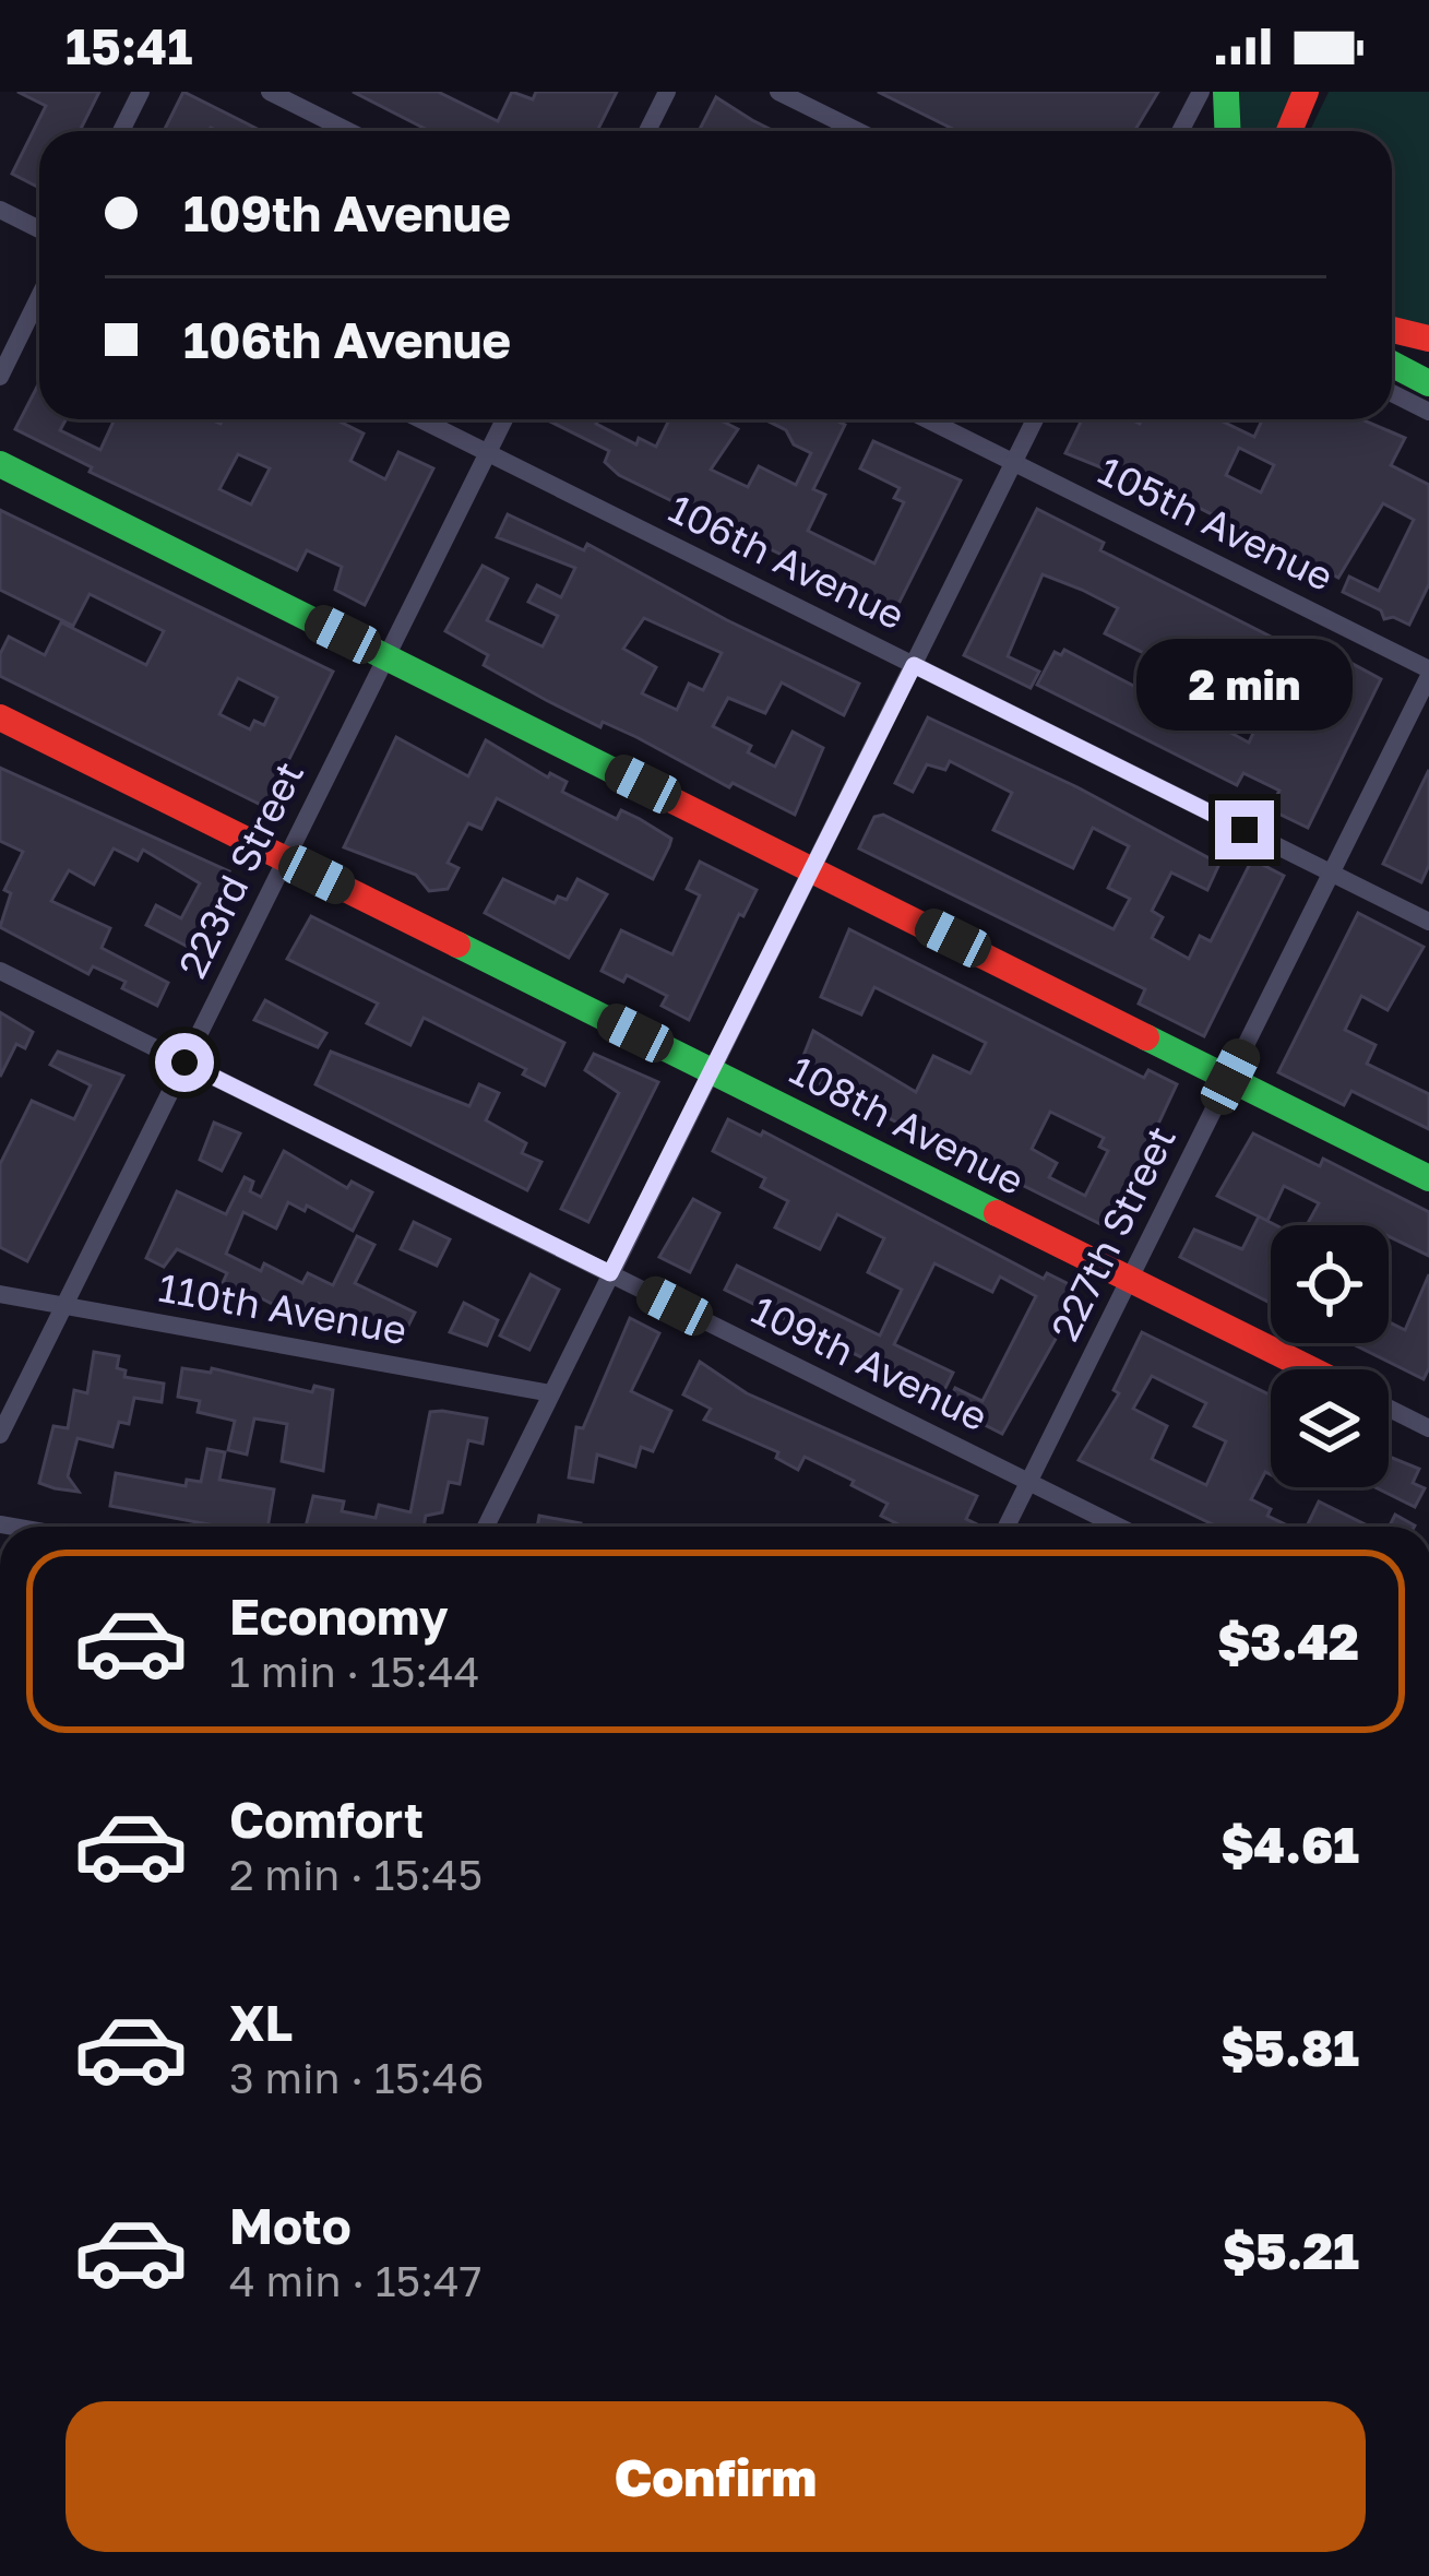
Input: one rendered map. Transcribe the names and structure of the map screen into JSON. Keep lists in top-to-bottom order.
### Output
{
  "streets": {
    "main road": ["108th Avenue"],
    "street": [
      "105th Avenue",
      "106th Avenue",
      "223rd Street",
      "227th Street",
      "110th Avenue",
      "109th Avenue"
    ]
  },
  "crossings": [
    ["105th Avenue", "227th Street"],
    ["106th Avenue", "223rd Street"],
    ["106th Avenue", "227th Street"],
    ["223rd Street", "108th Avenue"],
    ["223rd Street", "110th Avenue"],
    ["223rd Street", "109th Avenue"],
    ["108th Avenue", "227th Street"],
    ["227th Street", "109th Avenue"]
  ],
  "page": {
    "status": "15:41",
    "banner": ["109th Avenue", "106th Avenue"],
    "bubble": "2 min",
    "list": [
      {
        "name": "Economy",
        "note": "1 min · 15:44",
        "value": "$3.42"
      },
      {
        "name": "Comfort",
        "note": "2 min · 15:45",
        "value": "$4.61"
      },
      {
        "name": "XL",
        "note": "3 min · 15:46",
        "value": "$5.81"
      },
      {
        "name": "Moto",
        "note": "4 min · 15:47",
        "value": "$5.21"
      }
    ],
    "buttons": "Confirm"
  }
}
